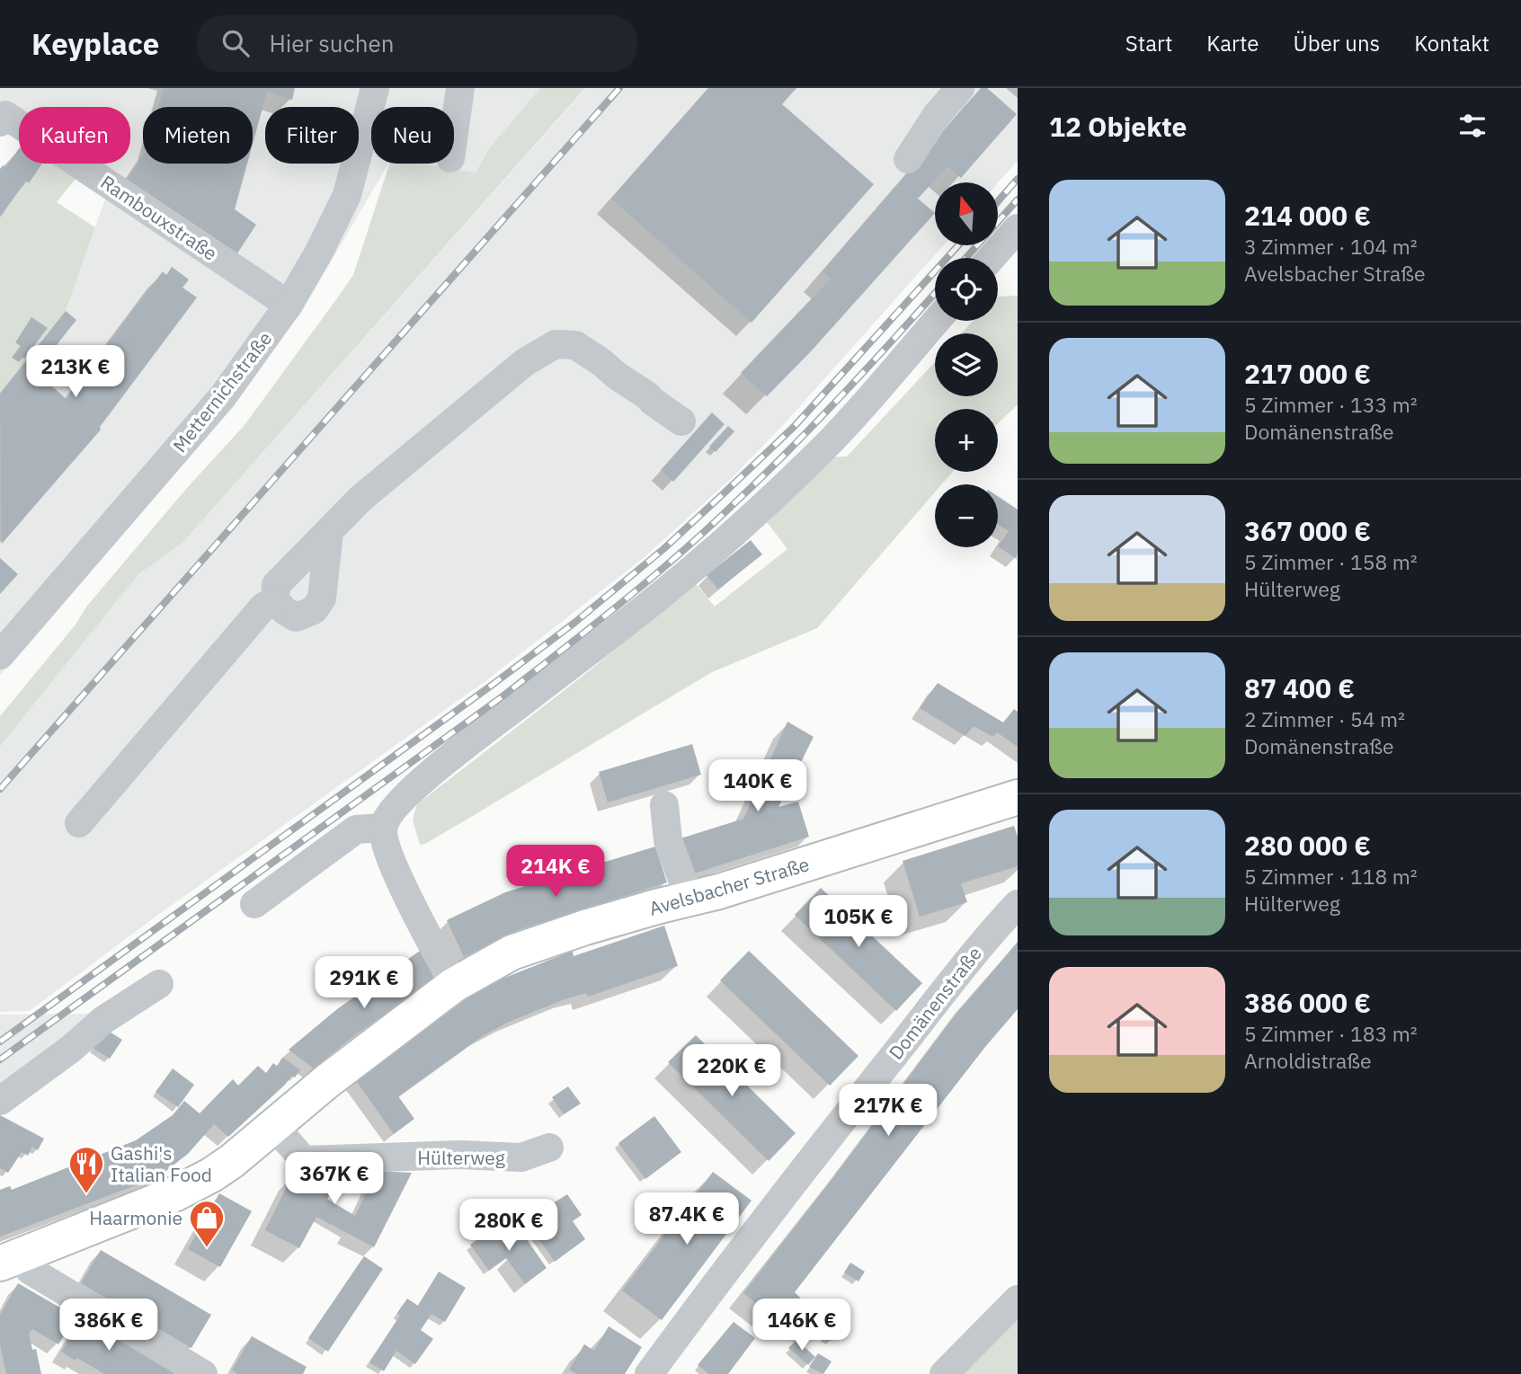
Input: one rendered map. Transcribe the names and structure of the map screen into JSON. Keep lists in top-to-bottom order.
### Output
{
  "streets": {
    "main road": ["Avelsbacher Straße"],
    "street": [
      "Rambouxstraße",
      "Metternichstraße",
      "Domänenstraße",
      "Hülterweg"
    ]
  },
  "crossings": [
    ["Rambouxstraße", "Metternichstraße"],
    ["Avelsbacher Straße", "Hülterweg"]
  ],
  "places": {
    "restaurant": ["Gashi's Italian Food"],
    "shop": ["Haarmonie"]
  },
  "north": "top",
  "page": {
    "header": "Keyplace",
    "search": "Hier suchen",
    "nav": [
      "Start",
      "Karte",
      "Über uns",
      "Kontakt"
    ],
    "heading": "12 Objekte",
    "chip": [
      "Kaufen",
      "Mieten",
      "Filter",
      "Neu"
    ],
    "list": [
      {
        "name": "214 000 €",
        "note": "3 Zimmer · 104 m² · Avelsbacher Straße"
      },
      {
        "name": "217 000 €",
        "note": "5 Zimmer · 133 m² · Domänenstraße"
      },
      {
        "name": "367 000 €",
        "note": "5 Zimmer · 158 m² · Hülterweg"
      },
      {
        "name": "87 400 €",
        "note": "2 Zimmer · 54 m² · Domänenstraße"
      },
      {
        "name": "280 000 €",
        "note": "5 Zimmer · 118 m² · Hülterweg"
      },
      {
        "name": "386 000 €",
        "note": "5 Zimmer · 183 m² · Arnoldistraße"
      }
    ],
    "map_buttons": ["+", "−"],
    "price": [
      "213K €",
      "140K €",
      "214K €",
      "105K €",
      "291K €",
      "220K €",
      "217K €",
      "367K €",
      "87.4K €",
      "280K €",
      "386K €",
      "146K €"
    ]
  }
}
